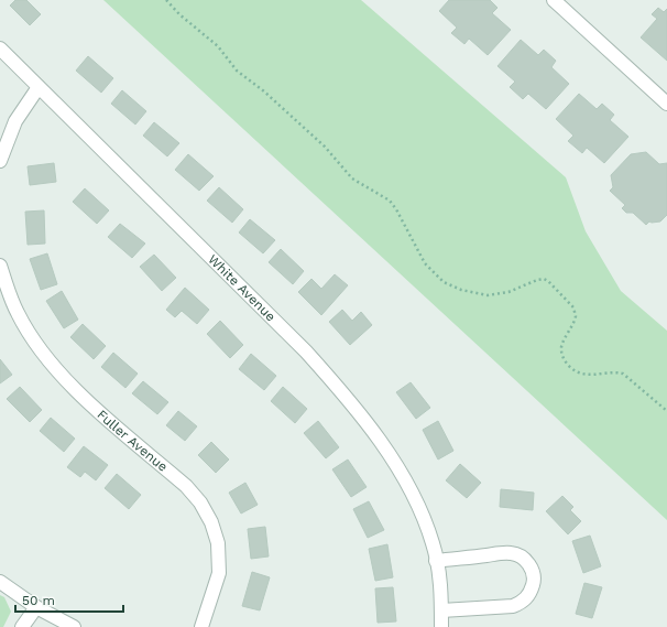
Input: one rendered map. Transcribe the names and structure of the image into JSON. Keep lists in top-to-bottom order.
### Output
{
  "streets": {
    "street": ["White Avenue", "Fuller Avenue"]
  },
  "scale_bar": "50 m"
}
